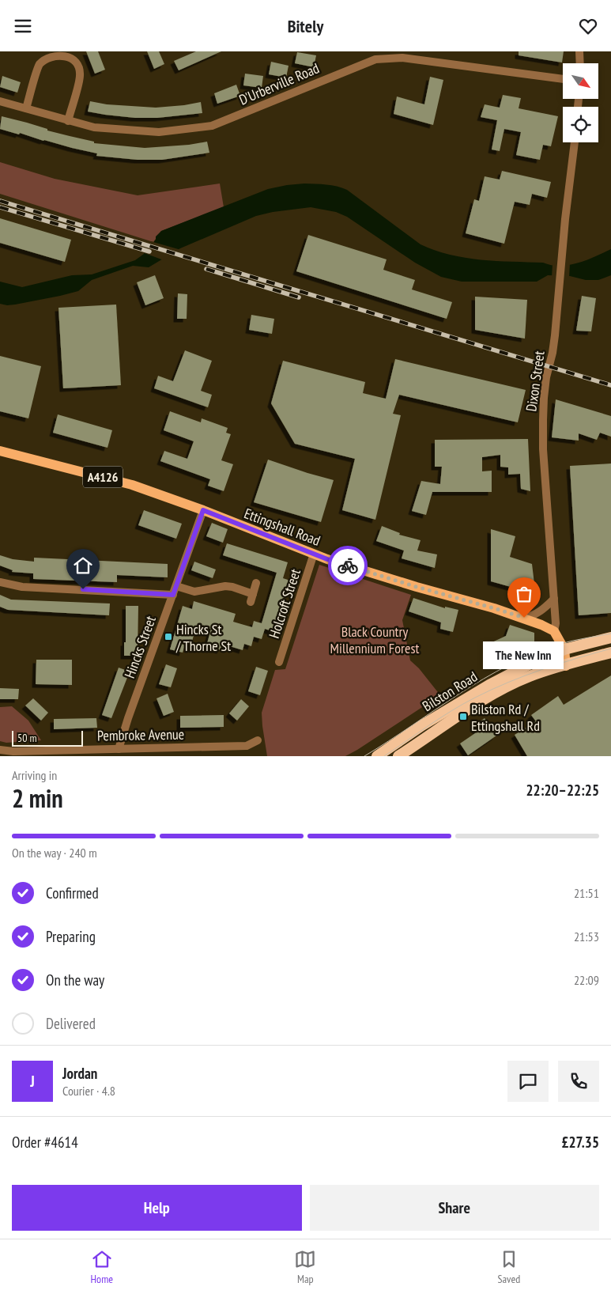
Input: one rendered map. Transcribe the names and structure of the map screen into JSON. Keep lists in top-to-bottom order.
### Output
{
  "streets": {
    "highway": ["Bilston Road"],
    "main road": ["A4126", "Ettingshall Road"],
    "street": [
      "D'Urberville Road",
      "Dixon Street",
      "Holcroft Street",
      "Hincks Street",
      "Pembroke Avenue"
    ]
  },
  "crossings": [
    ["Dixon Street", "Ettingshall Road"],
    ["Ettingshall Road", "Holcroft Street"],
    ["Ettingshall Road", "Hincks Street"],
    ["Hincks Street", "Pembroke Avenue"]
  ],
  "parks": ["Black Country Millennium Forest"],
  "places": {
    "other": ["The New Inn"],
    "transit": ["Hincks St / Thorne St", "Bilston Rd / Ettingshall Rd"]
  },
  "scale_bar": "50 m",
  "north": "bottom right",
  "page": {
    "header": "Bitely",
    "bubble": "The New Inn",
    "scale": "50 m",
    "heading": ["2 min", "Arriving in", "22:20–22:25"],
    "panel": [
      "Jordan",
      "Courier · 4.8",
      "Order #4614",
      "£27.35"
    ],
    "bar": "On the way · 240 m",
    "list": [
      ["Confirmed", "21:51"],
      ["Preparing", "21:53"],
      ["On the way", "22:09"],
      "Delivered"
    ],
    "round": "J",
    "buttons": ["Help", "Share"],
    "tabs": ["Home", "Map", "Saved"]
  }
}
